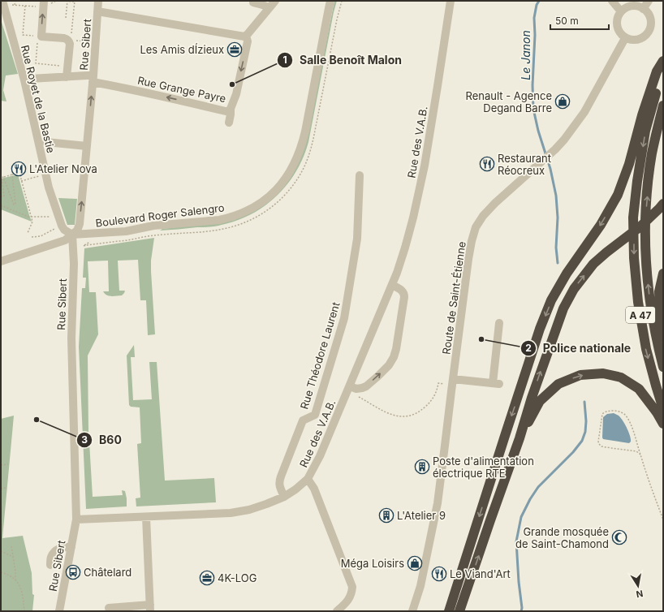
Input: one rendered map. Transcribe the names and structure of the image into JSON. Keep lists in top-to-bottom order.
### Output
{
  "streets": {
    "highway": ["A 47"],
    "street": [
      "Rue Sibert",
      "Rue Grange Payre",
      "Rue Royet de la Bastie",
      "Rue des V.A.B.",
      "Boulevard Roger Salengro",
      "Route de Saint-Étienne",
      "Rue Théodore Laurent"
    ]
  },
  "crossings": [
    ["Rue Sibert", "Rue Grange Payre"],
    ["Rue Sibert", "Rue Royet de la Bastie"],
    ["Rue Sibert", "Boulevard Roger Salengro"],
    ["Rue Grange Payre", "Rue Royet de la Bastie"],
    ["Rue Royet de la Bastie", "Boulevard Roger Salengro"],
    ["Rue des V.A.B.", "Rue Théodore Laurent"]
  ],
  "water": ["Le Janon"],
  "places": {
    "office": ["Les Amis dÍzieux", "4K-LOG"],
    "other": ["Salle Benoît Malon", "Police nationale", "B60"],
    "shop": ["Renault - Agence Degand Barre", "Méga Loisirs"],
    "restaurant": ["Restaurant Réocreux", "L'Atelier Nova", "Le Viand'Art"],
    "building": ["Poste d'alimentation électrique RTE", "L'Atelier 9"],
    "mosque": ["Grande mosquée de Saint-Chamond"],
    "bus stop": ["Châtelard"]
  },
  "scale_bar": "50 m",
  "north": "bottom"
}
